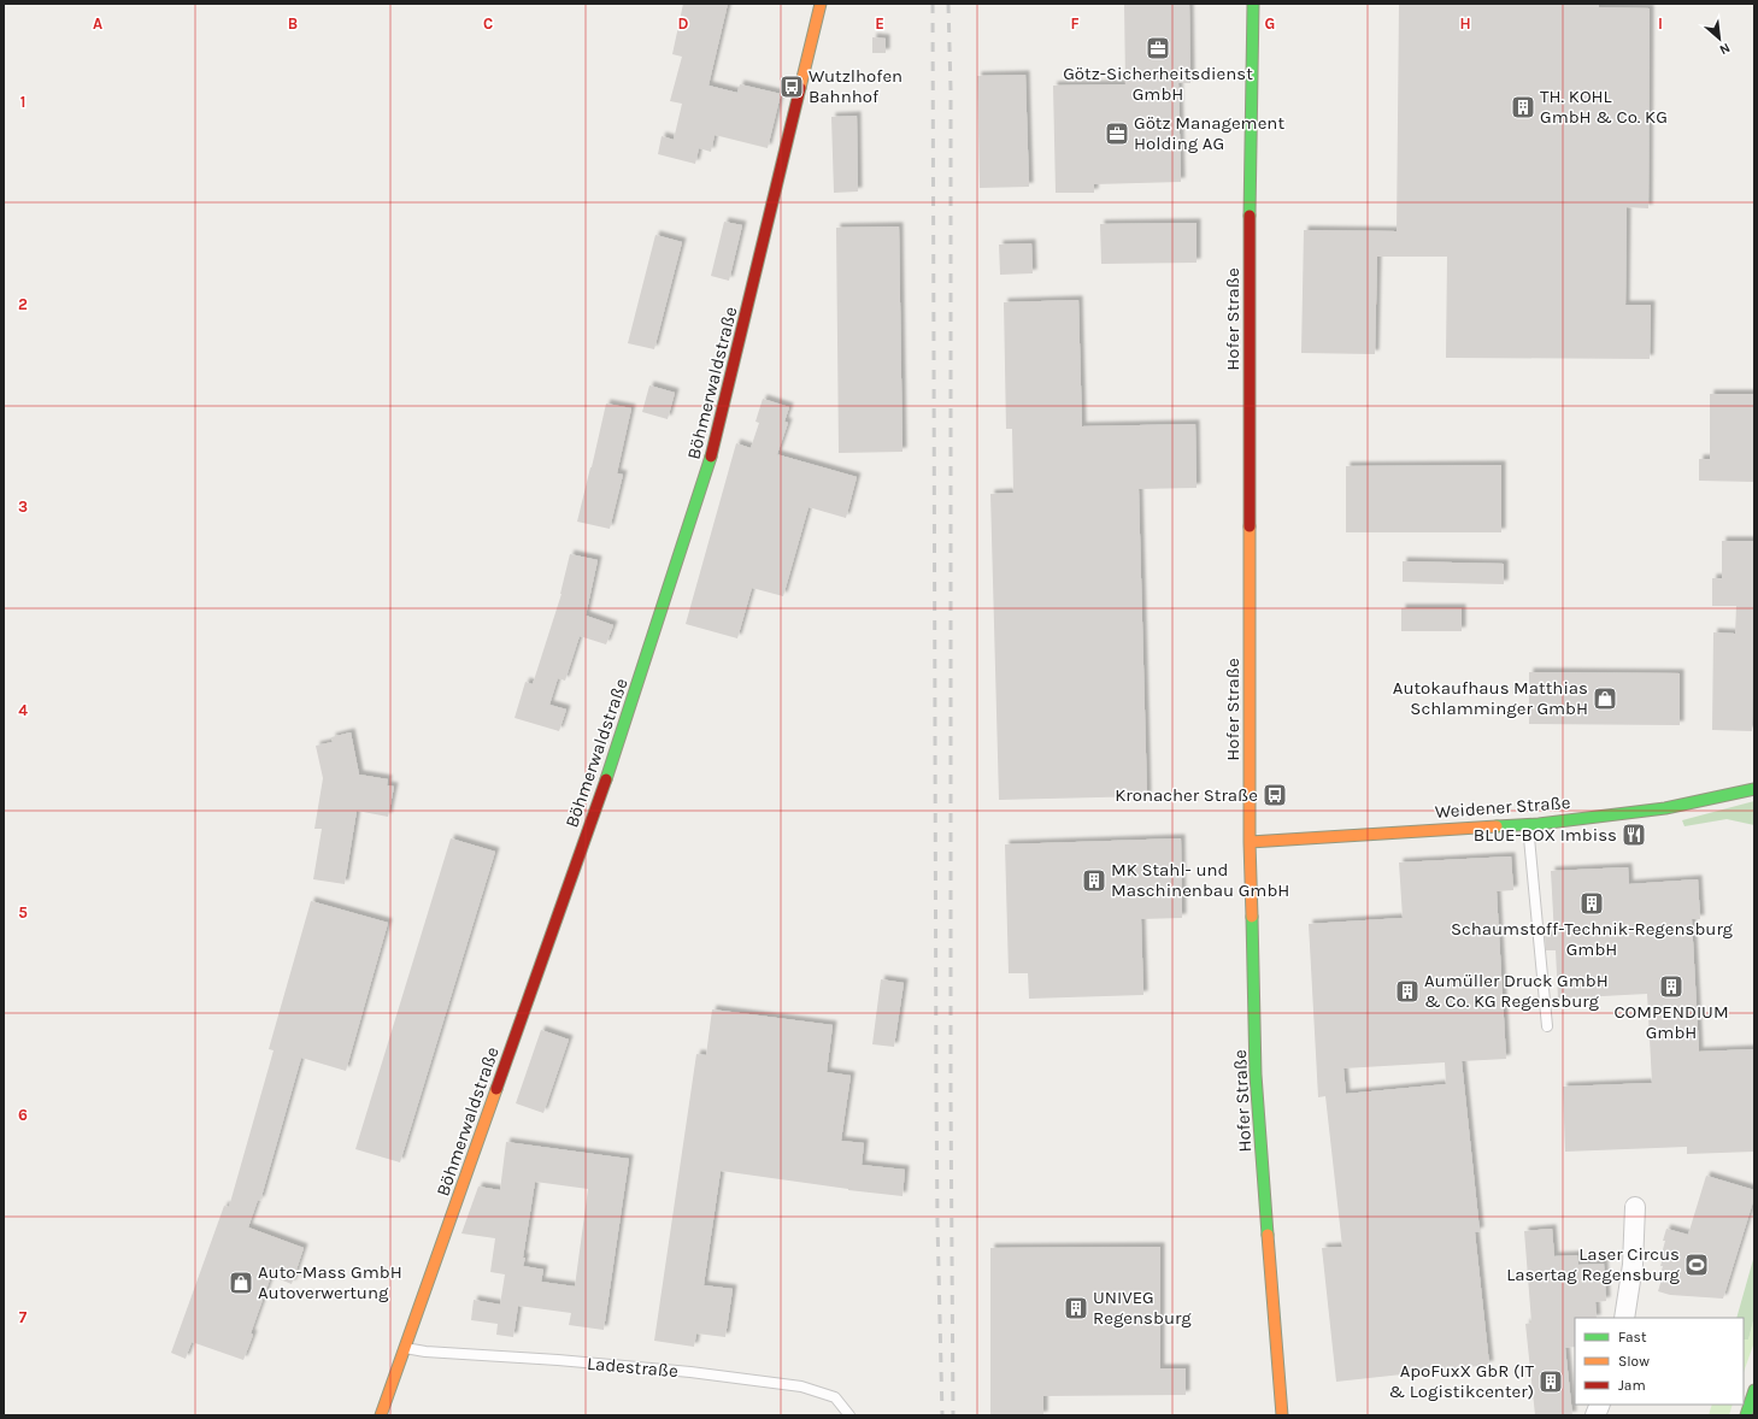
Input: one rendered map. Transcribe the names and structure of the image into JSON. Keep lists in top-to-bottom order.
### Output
{
  "streets": {
    "main road": ["Hofer Straße", "Böhmerwaldstraße", "Weidener Straße"],
    "lane": ["Ladestraße"]
  },
  "crossings": [
    ["Hofer Straße", "Weidener Straße"],
    ["Böhmerwaldstraße", "Ladestraße"]
  ],
  "places": {
    "office": ["Götz-Sicherheitsdienst GmbH", "Götz Management Holding AG"],
    "bus stop": ["Wutzlhofen Bahnhof", "Kronacher Straße"],
    "building": [
      "TH. KOHL GmbH & Co. KG",
      "MK Stahl- und Maschinenbau GmbH",
      "Schaumstoff-Technik-Regensburg GmbH",
      "COMPENDIUM GmbH",
      "Aumüller Druck GmbH & Co. KG Regensburg",
      "UNIVEG Regensburg",
      "ApoFuxX GbR (IT & Logistikcenter)"
    ],
    "shop": ["Autokaufhaus Matthias Schlamminger GmbH", "Auto-Mass GmbH Autoverwertung"],
    "restaurant": ["BLUE-BOX Imbiss"],
    "sports": ["Laser Circus Lasertag Regensburg"]
  },
  "legend": ["Fast", "Slow", "Jam"],
  "north": "bottom right",
  "grid": {
    "columns": [
      "A",
      "B",
      "C",
      "D",
      "E",
      "F",
      "G",
      "H",
      "I"
    ],
    "rows": [
      "1",
      "2",
      "3",
      "4",
      "5",
      "6",
      "7"
    ]
  }
}
